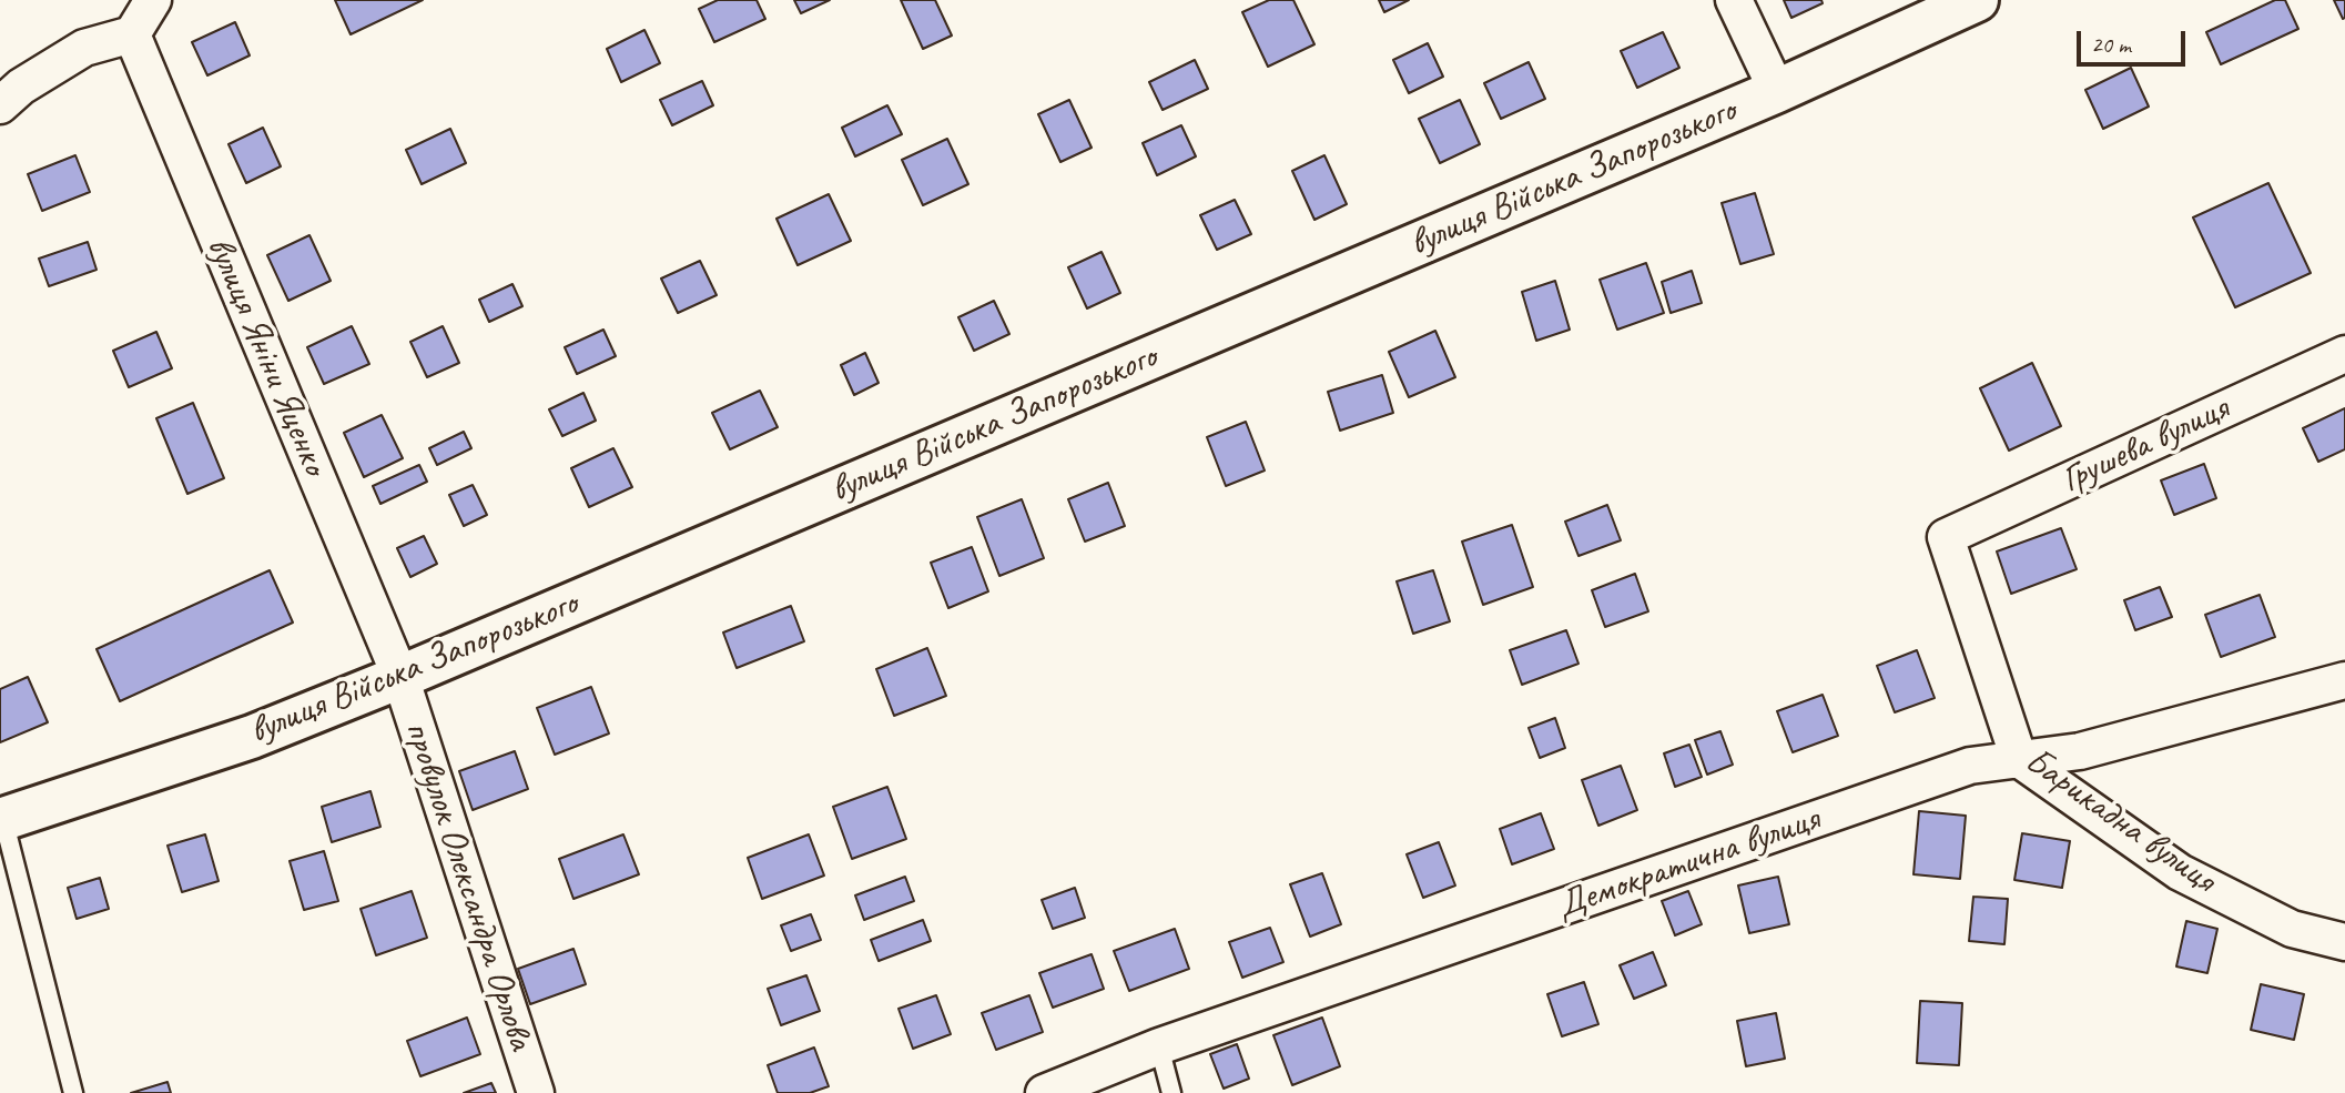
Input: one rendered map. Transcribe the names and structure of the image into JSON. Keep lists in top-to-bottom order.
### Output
{
  "streets": {
    "street": [
      "вулиця Війська Запорозького",
      "вулиця Яніни Яценко",
      "Грушева вулиця",
      "Барикадна вулиця",
      "Демократична вулиця",
      "провулок Олександра Орлова"
    ]
  },
  "crossings": [
    ["вулиця Війська Запорозького", "вулиця Яніни Яценко"],
    ["вулиця Війська Запорозького", "провулок Олександра Орлова"],
    ["вулиця Яніни Яценко", "провулок Олександра Орлова"],
    ["Грушева вулиця", "Барикадна вулиця"],
    ["Барикадна вулиця", "Демократична вулиця"]
  ],
  "scale_bar": "20 m"
}
